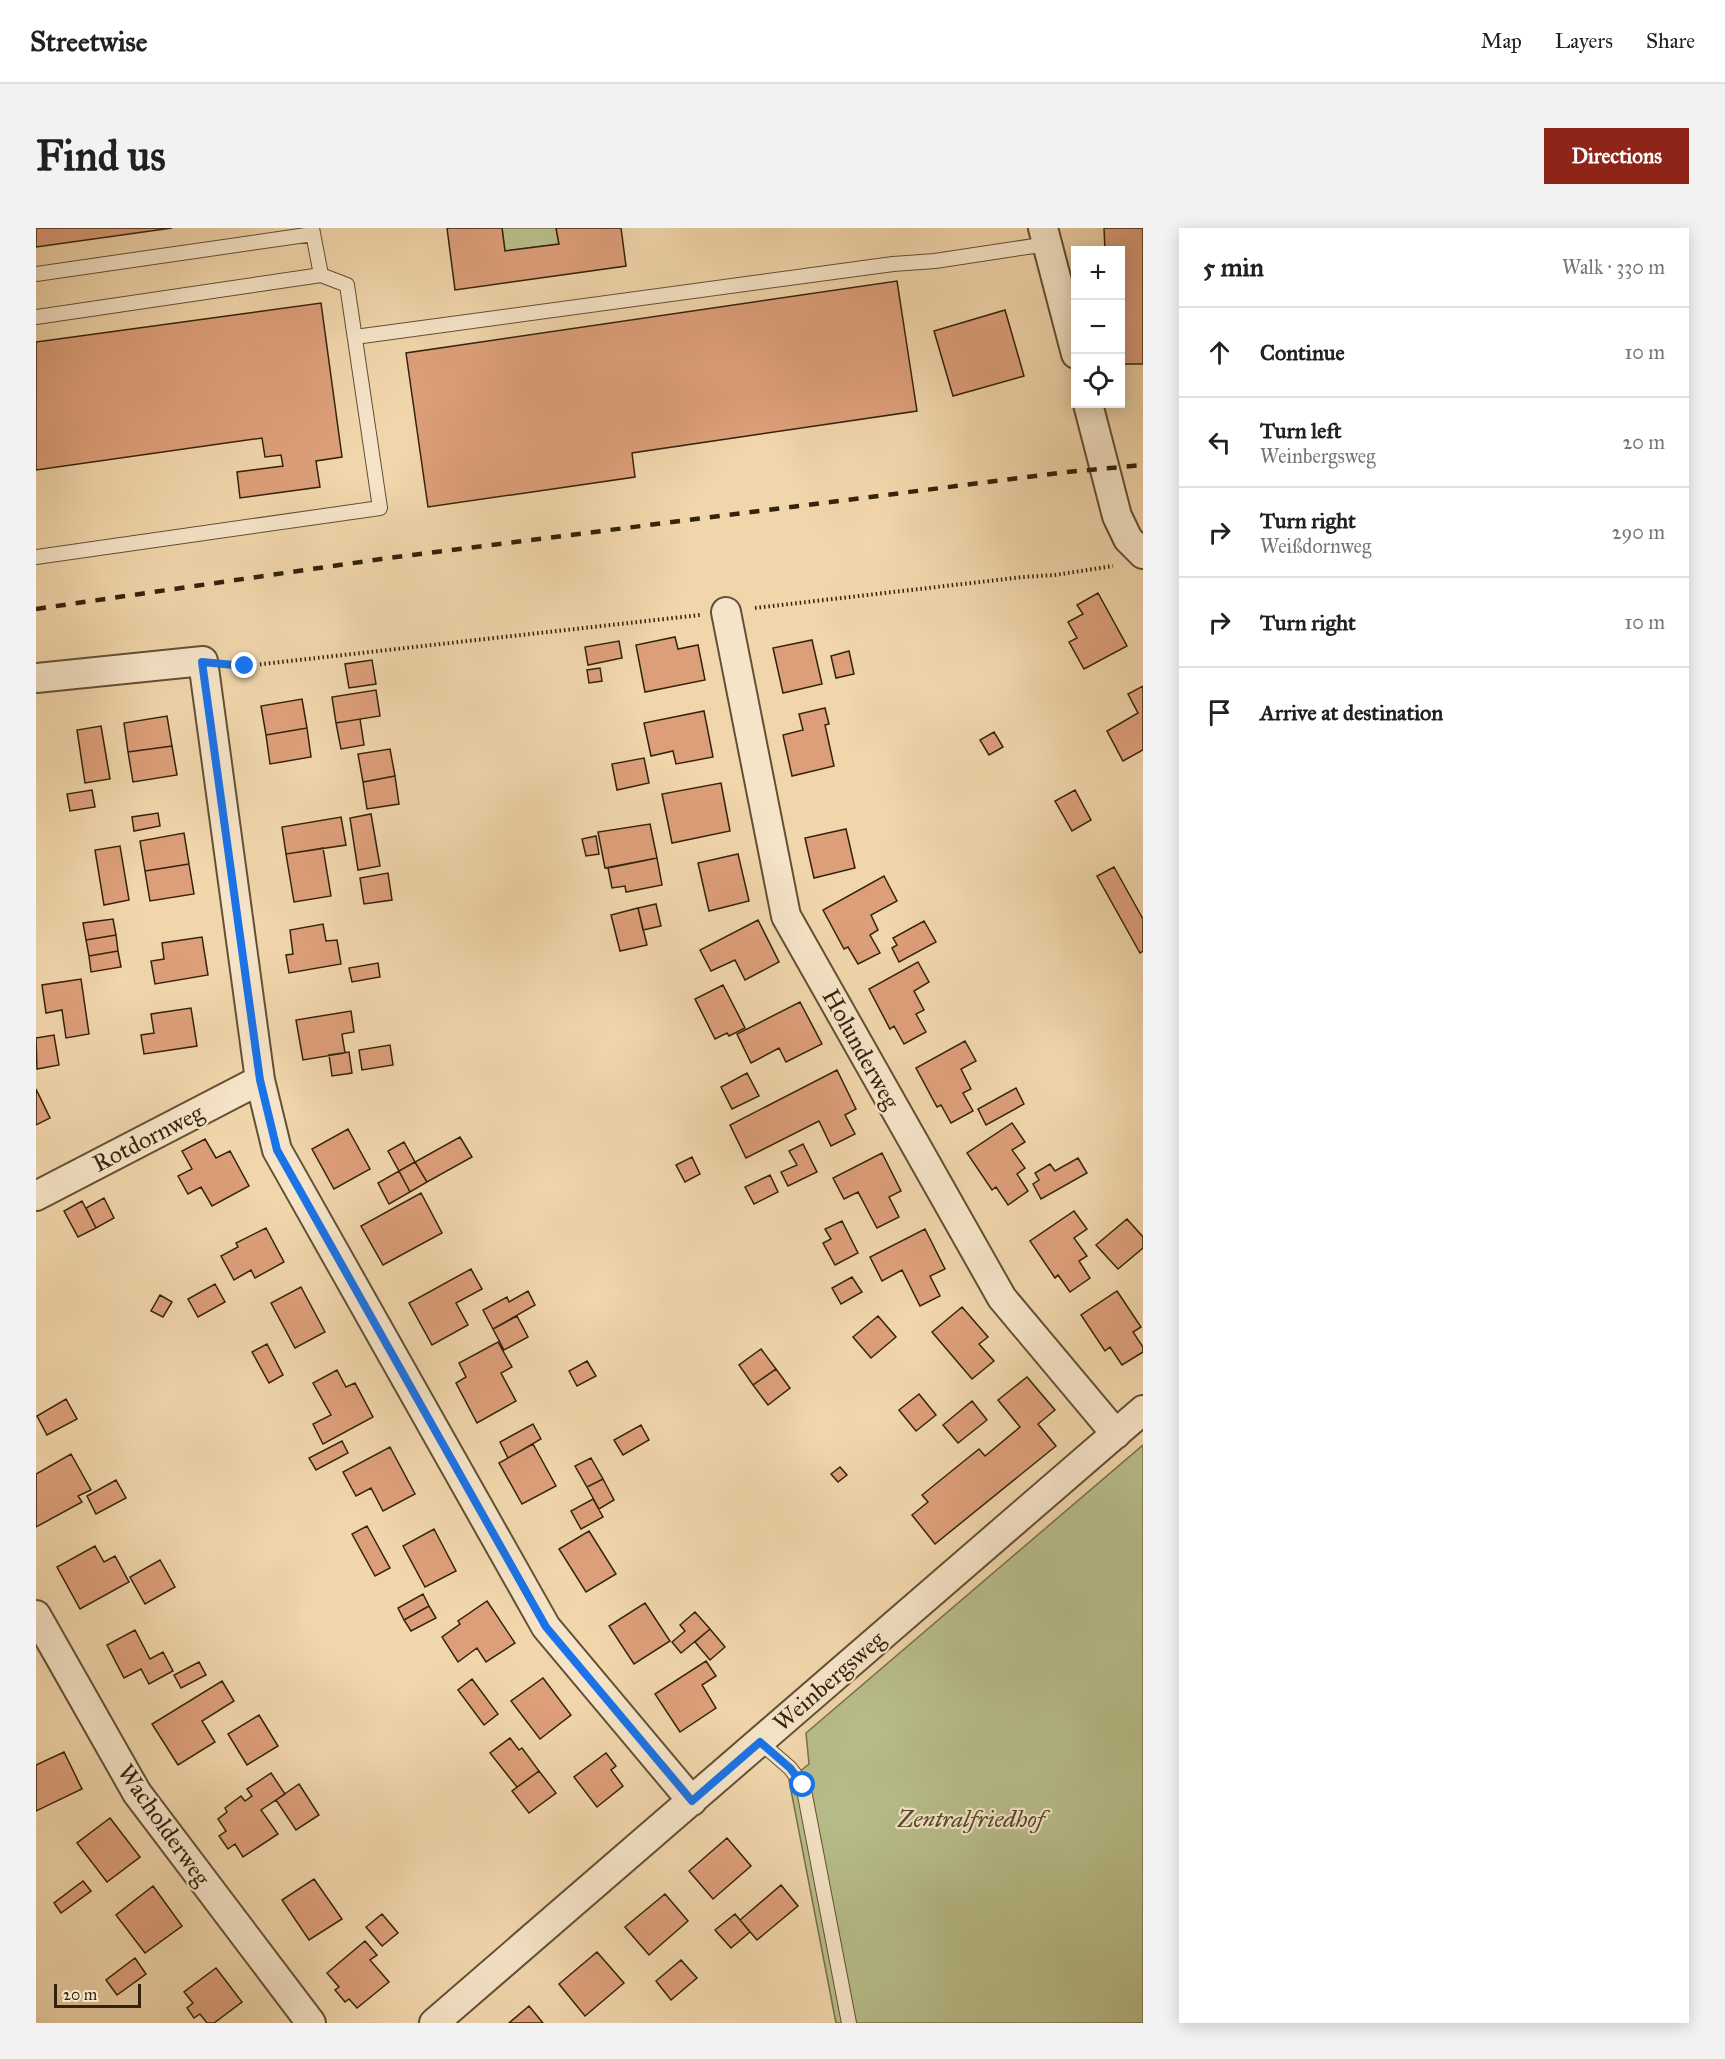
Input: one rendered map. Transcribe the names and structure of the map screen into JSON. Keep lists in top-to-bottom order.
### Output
{
  "streets": {
    "street": [
      "Holunderweg",
      "Rotdornweg",
      "Weinbergsweg",
      "Wacholderweg"
    ]
  },
  "crossings": [
    ["Holunderweg", "Weinbergsweg"]
  ],
  "parks": ["Zentralfriedhof"],
  "scale_bar": "20 m",
  "page": {
    "header": "Streetwise",
    "nav": ["Map", "Layers", "Share"],
    "buttons": "Directions",
    "title": "Find us",
    "heading": ["5 min", "Walk · 330 m"],
    "map_buttons": ["+", "−"],
    "list": [
      ["Continue", "10 m"],
      ["Turn left", "Weinbergsweg", "20 m"],
      ["Turn right", "Weißdornweg", "290 m"],
      ["Turn right", "10 m"],
      "Arrive at destination"
    ],
    "scale": "20 m"
  }
}
